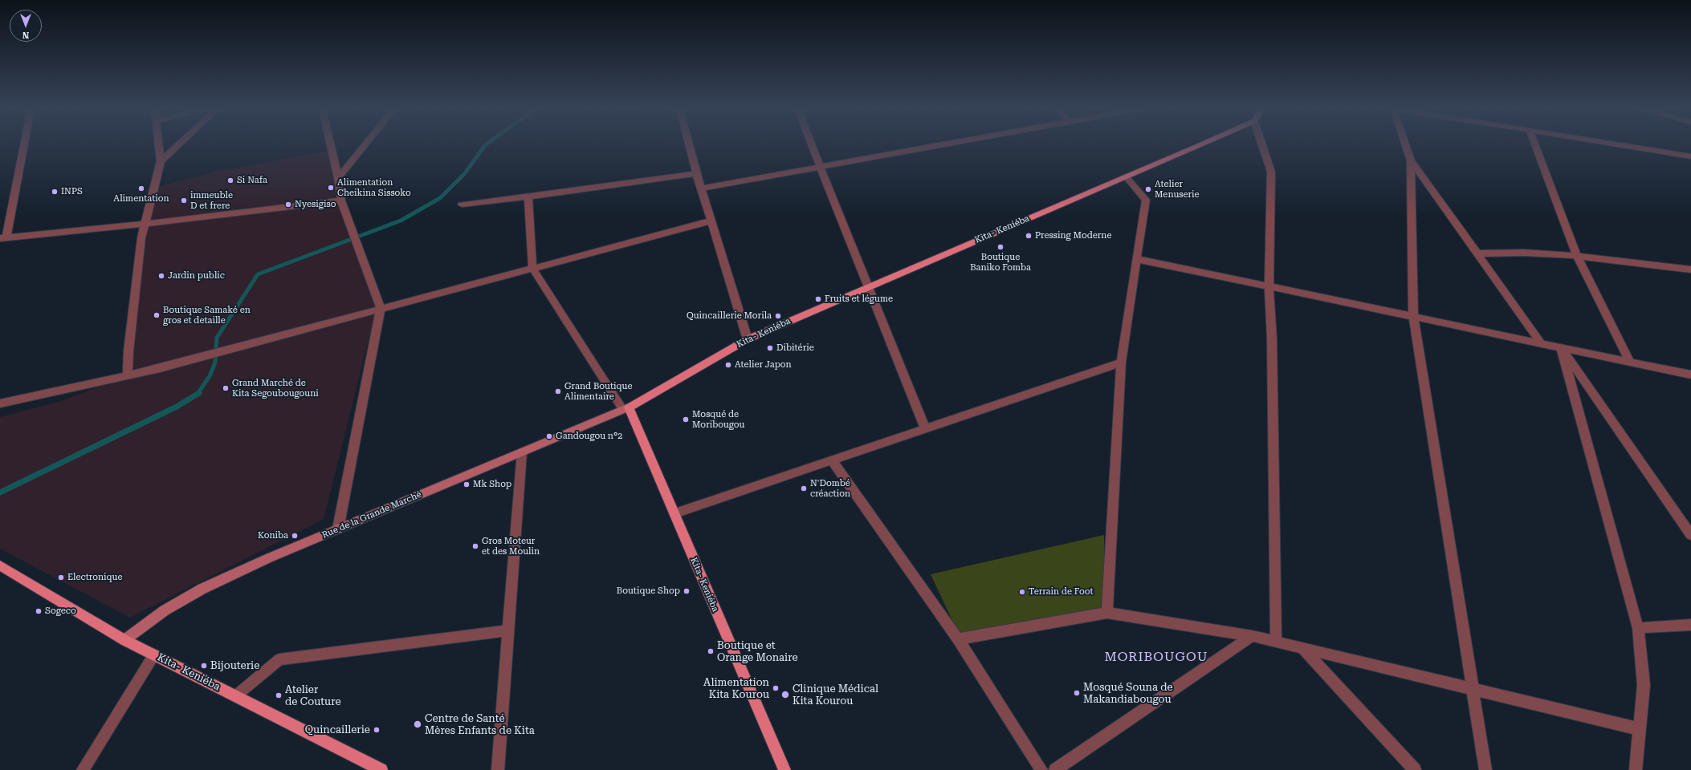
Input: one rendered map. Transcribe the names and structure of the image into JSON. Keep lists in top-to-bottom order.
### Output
{
  "streets": {
    "main road": ["Kita- Keniéba", "Rue de la Grande Marché"]
  },
  "crossings": [
    ["Kita- Keniéba", "Rue de la Grande Marché"]
  ],
  "districts": ["MORIBOUGOU"],
  "places": [
    "Si Nafa",
    "Alimentation Cheikina Sissoko",
    "Alimentation",
    "Atelier Menuserie",
    "INPS",
    "immeuble D et frere",
    "Nyesigiso",
    "Pressing Moderne",
    "Boutique Baniko Fomba",
    "Jardin public",
    "Fruits et légume",
    "Boutique Samaké en gros et detaille",
    "Quincaillerie Morila",
    "Dibitérie",
    "Atelier Japon",
    "Grand Marché de Kita Segoubougouni",
    "Grand Boutique Alimentaire",
    "Mosqué de Moribougou",
    "Gandougou n°2",
    "Mk Shop",
    "N'Dombé créaction",
    "Koniba",
    "Gros Moteur et des Moulin",
    "Electronique",
    "Boutique Shop",
    "Terrain de Foot",
    "Sogeco",
    "Boutique et Orange Monaire",
    "Bijouterie",
    "Alimentation Kita Kourou",
    "Mosqué Souna de Makandiabougou",
    "Clinique Médical Kita Kourou",
    "Atelier de Couture",
    "Centre de Santé Mères Enfants de Kita",
    "Quincaillerie"
  ],
  "north": "bottom"
}
